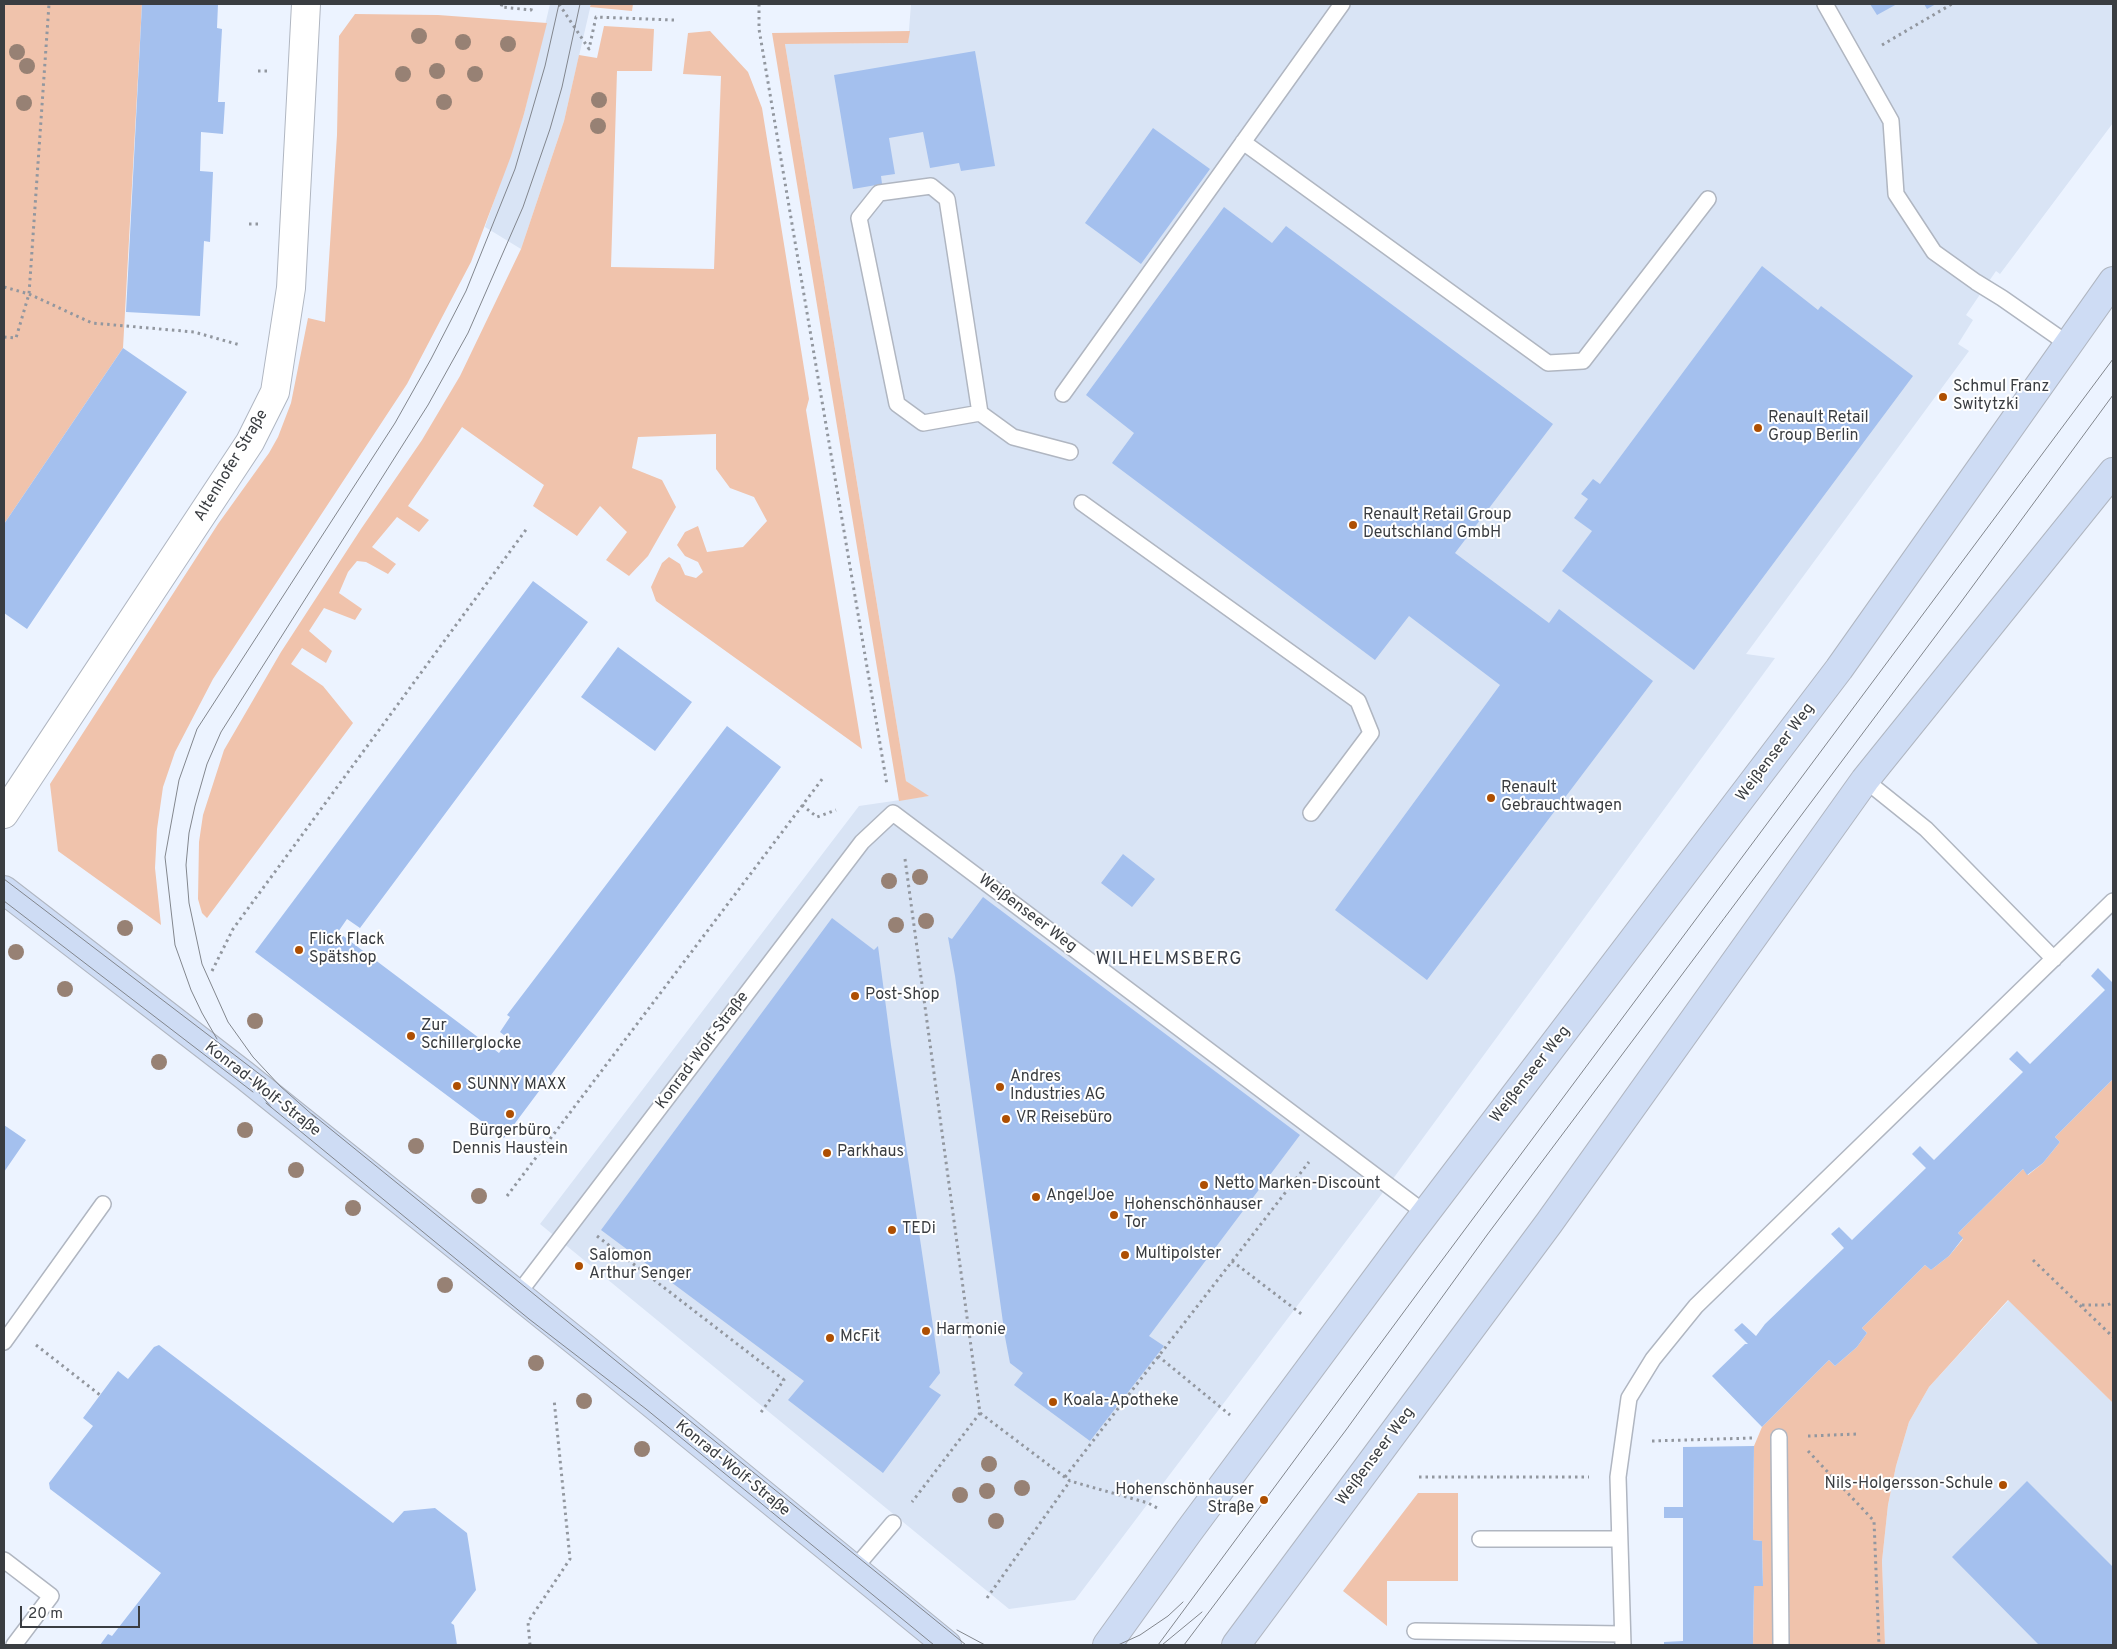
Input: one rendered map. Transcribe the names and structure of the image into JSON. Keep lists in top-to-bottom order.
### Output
{
  "streets": {
    "main road": ["Weißenseer Weg", "Konrad-Wolf-Straße"],
    "street": ["Altenhofer Straße"]
  },
  "crossings": [
    ["Weißenseer Weg", "Konrad-Wolf-Straße"]
  ],
  "districts": ["WILHELMSBERG"],
  "places": [
    "Schmul Franz Switytzki",
    "Renault Retail Group Berlin",
    "Renault Retail Group Deutschland GmbH",
    "Renault Gebrauchtwagen",
    "Flick Flack Spätshop",
    "Post-Shop",
    "Zur Schillerglocke",
    "SUNNY MAXX",
    "Andres Industries AG",
    "Bürgerbüro Dennis Haustein",
    "VR Reisebüro",
    "Parkhaus",
    "Netto Marken-Discount",
    "AngelJoe",
    "Hohenschönhauser Tor",
    "TEDi",
    "Multipolster",
    "Salomon Arthur Senger",
    "Harmonie",
    "McFit",
    "Koala-Apotheke",
    "Nils-Holgersson-Schule",
    "Hohenschönhauser Straße"
  ],
  "scale_bar": "20 m"
}
